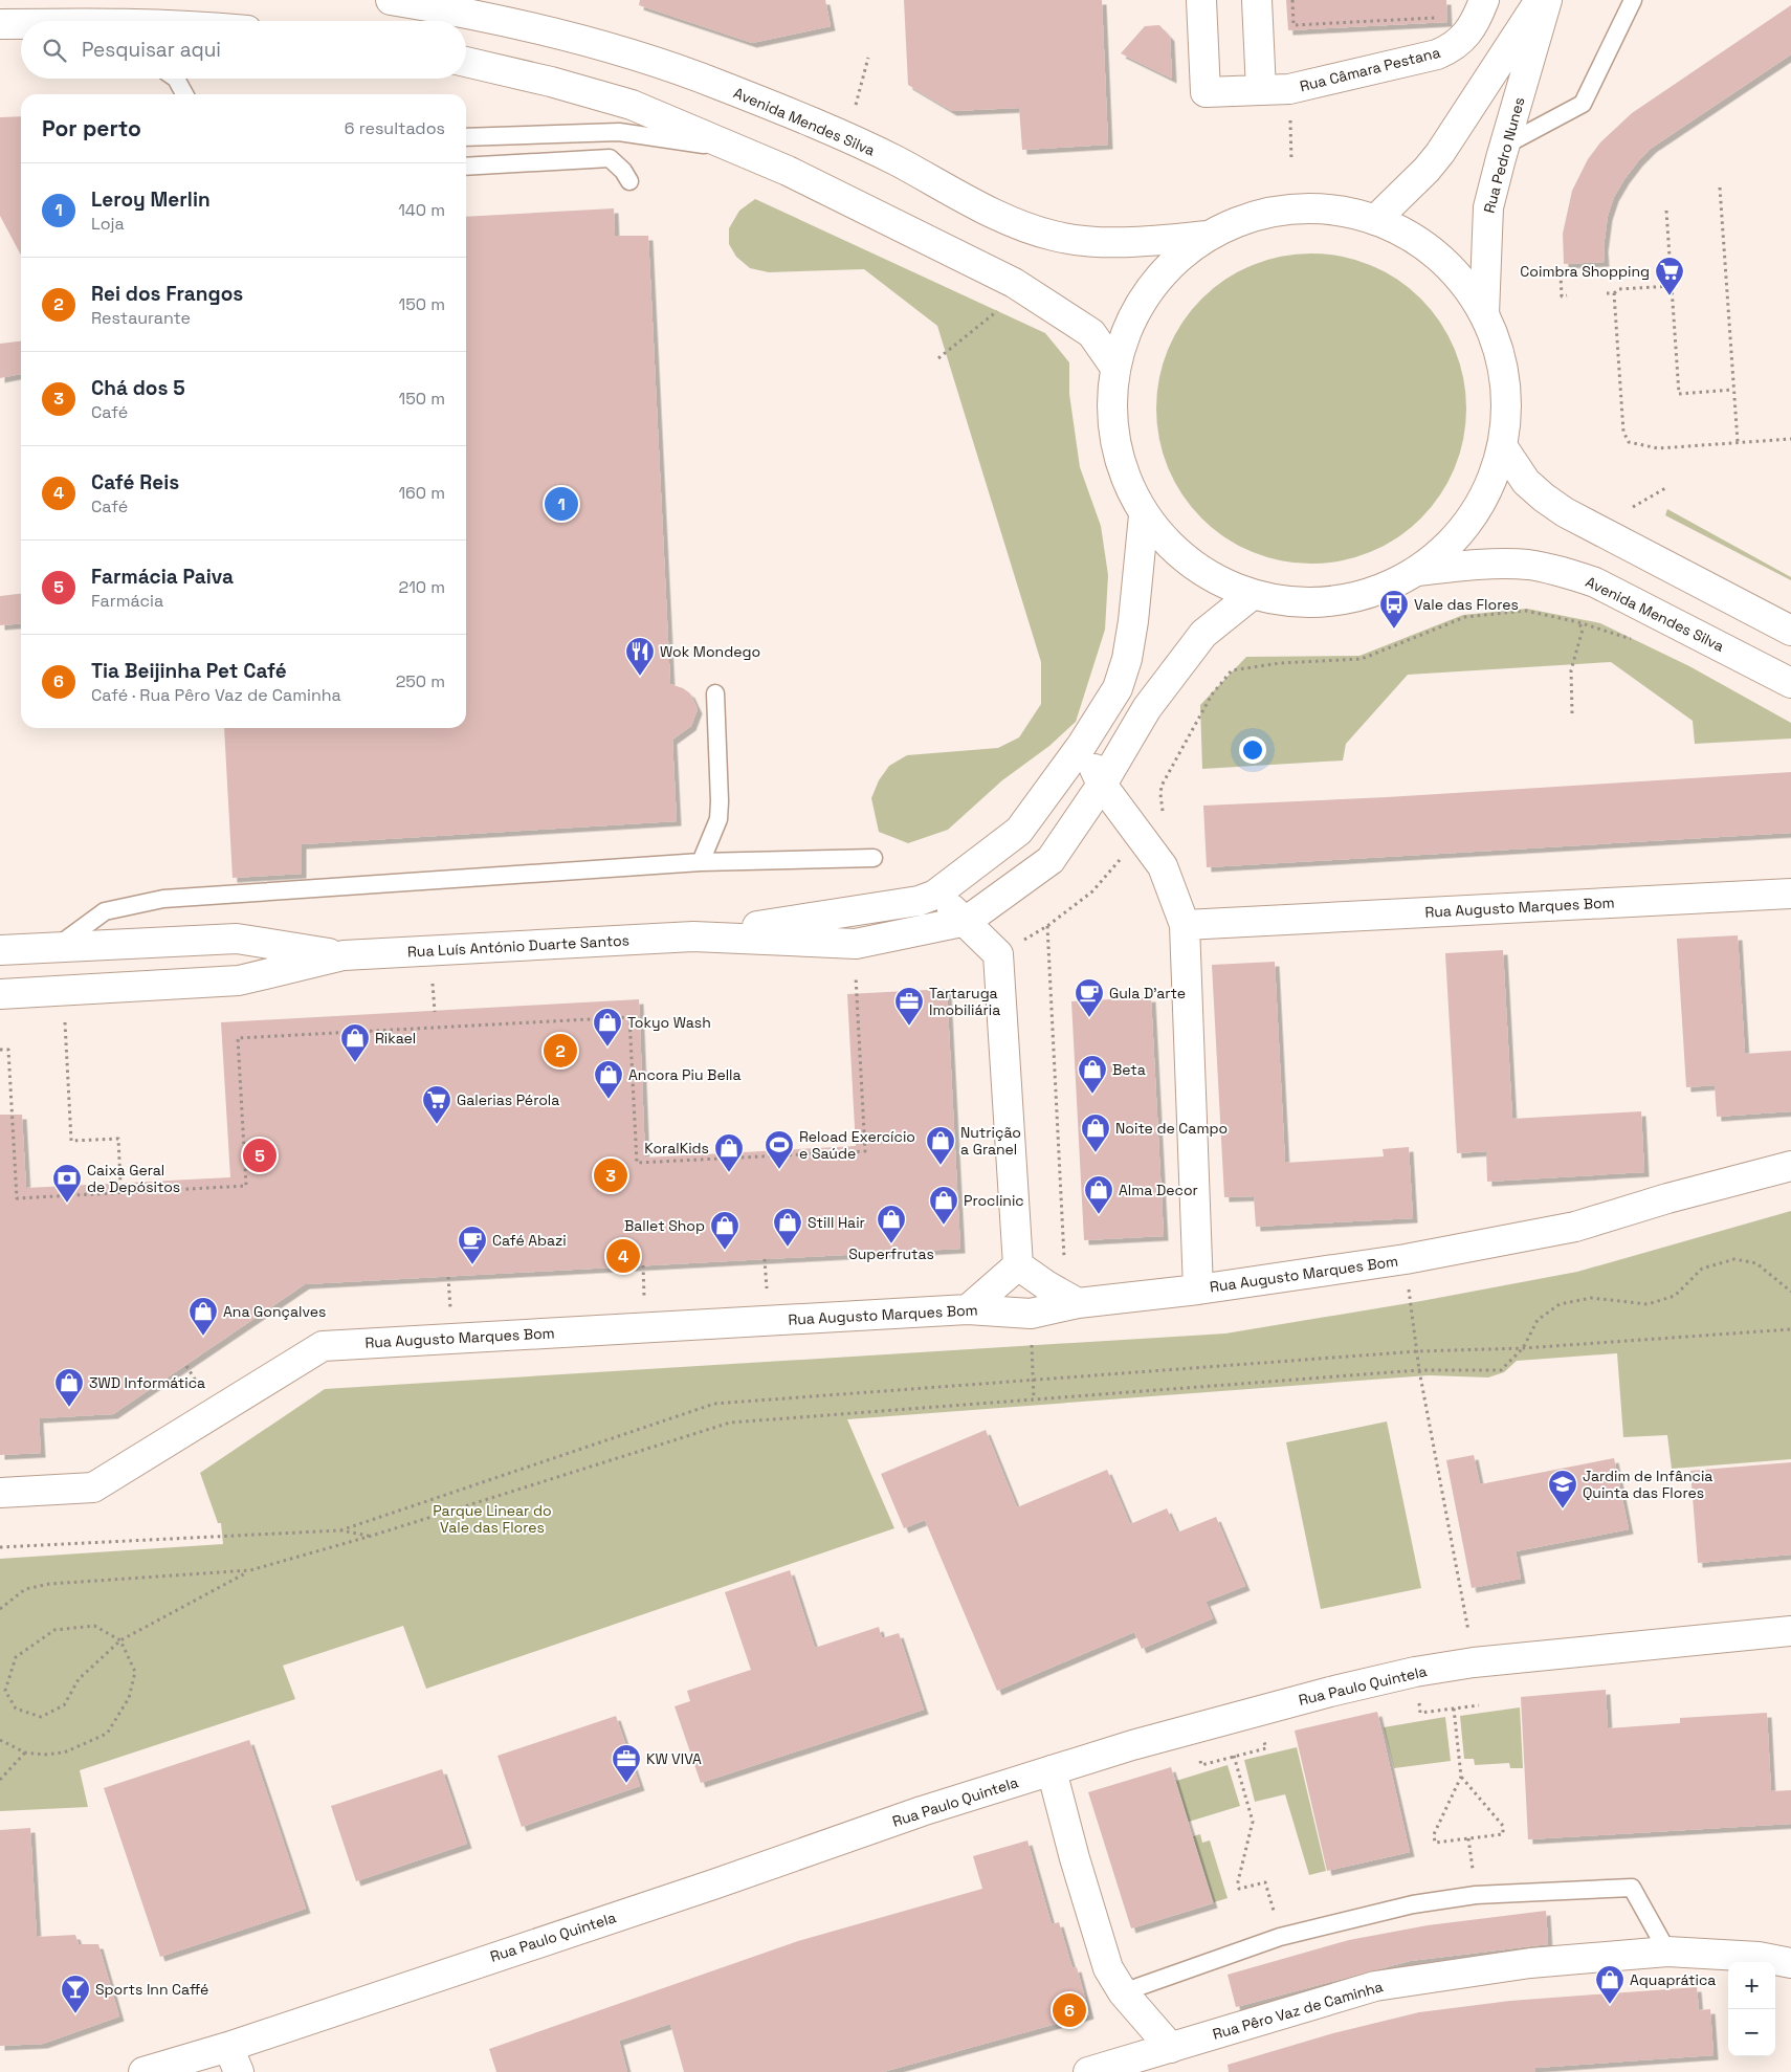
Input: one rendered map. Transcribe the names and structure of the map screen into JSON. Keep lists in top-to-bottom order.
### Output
{
  "streets": {
    "street": [
      "Rua Câmara Pestana",
      "Avenida Mendes Silva",
      "Rua Pedro Nunes",
      "Rua Augusto Marques Bom",
      "Rua Luís António Duarte Santos",
      "Rua Paulo Quintela",
      "Rua Pêro Vaz de Caminha"
    ]
  },
  "parks": ["Parque Linear do Vale das Flores"],
  "places": {
    "supermarket": ["Coimbra Shopping", "Galerias Pérola"],
    "bus stop": ["Vale das Flores"],
    "restaurant": ["Wok Mondego"],
    "cafe": ["Gula D'arte", "Café Abazi"],
    "office": ["Tartaruga Imobiliária", "KW VIVA"],
    "shop": [
      "Tokyo Wash",
      "Rikael",
      "Beta",
      "Ancora Piu Bella",
      "Noite de Campo",
      "Nutrição a Granel",
      "KoralKids",
      "Alma Decor",
      "Proclinic",
      "Superfrutas",
      "Still Hair",
      "Ballet Shop",
      "Ana Gonçalves",
      "3WD Informática",
      "Aquaprática"
    ],
    "sports": ["Reload Exercício e Saúde"],
    "bank": ["Caixa Geral de Depósitos"],
    "school or university": ["Jardim de Infância Quinta das Flores"],
    "bar": ["Sports Inn Caffé"]
  },
  "page": {
    "search": "Pesquisar aqui",
    "heading": ["Por perto", "6 resultados"],
    "list": [
      {
        "mark": "1",
        "name": "Leroy Merlin",
        "note": "Loja",
        "value": "140 m"
      },
      {
        "mark": "2",
        "name": "Rei dos Frangos",
        "note": "Restaurante",
        "value": "150 m"
      },
      {
        "mark": "3",
        "name": "Chá dos 5",
        "note": "Café",
        "value": "150 m"
      },
      {
        "mark": "4",
        "name": "Café Reis",
        "note": "Café",
        "value": "160 m"
      },
      {
        "mark": "5",
        "name": "Farmácia Paiva",
        "note": "Farmácia",
        "value": "210 m"
      },
      {
        "mark": "6",
        "name": "Tia Beijinha Pet Café",
        "note": "Café · Rua Pêro Vaz de Caminha",
        "value": "250 m"
      }
    ],
    "pins": [
      "1",
      "2",
      "5",
      "3",
      "4",
      "6"
    ],
    "map_buttons": ["+", "−"]
  }
}
